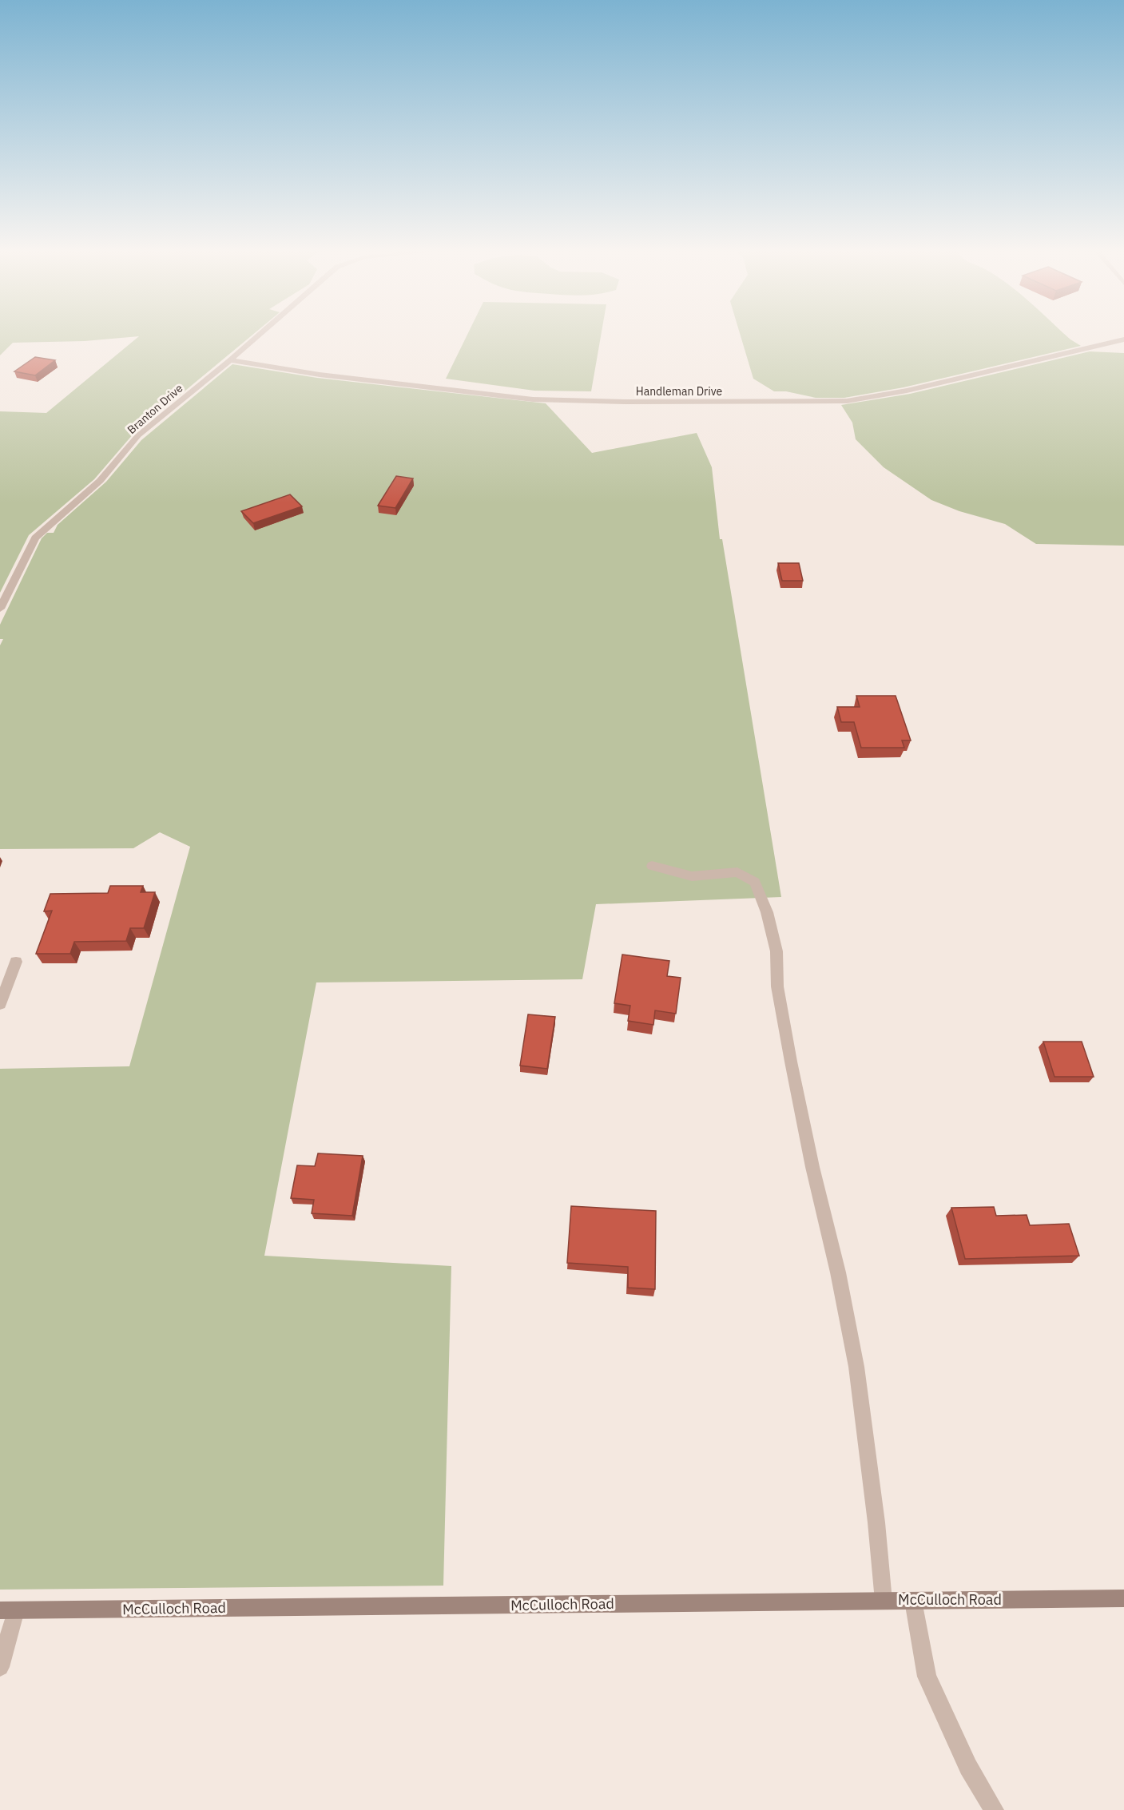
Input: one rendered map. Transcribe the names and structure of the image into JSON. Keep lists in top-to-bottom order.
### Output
{
  "streets": {
    "street": ["Handleman Drive", "Branton Drive", "McCulloch Road"]
  },
  "crossings": [
    ["Handleman Drive", "Branton Drive"]
  ]
}
